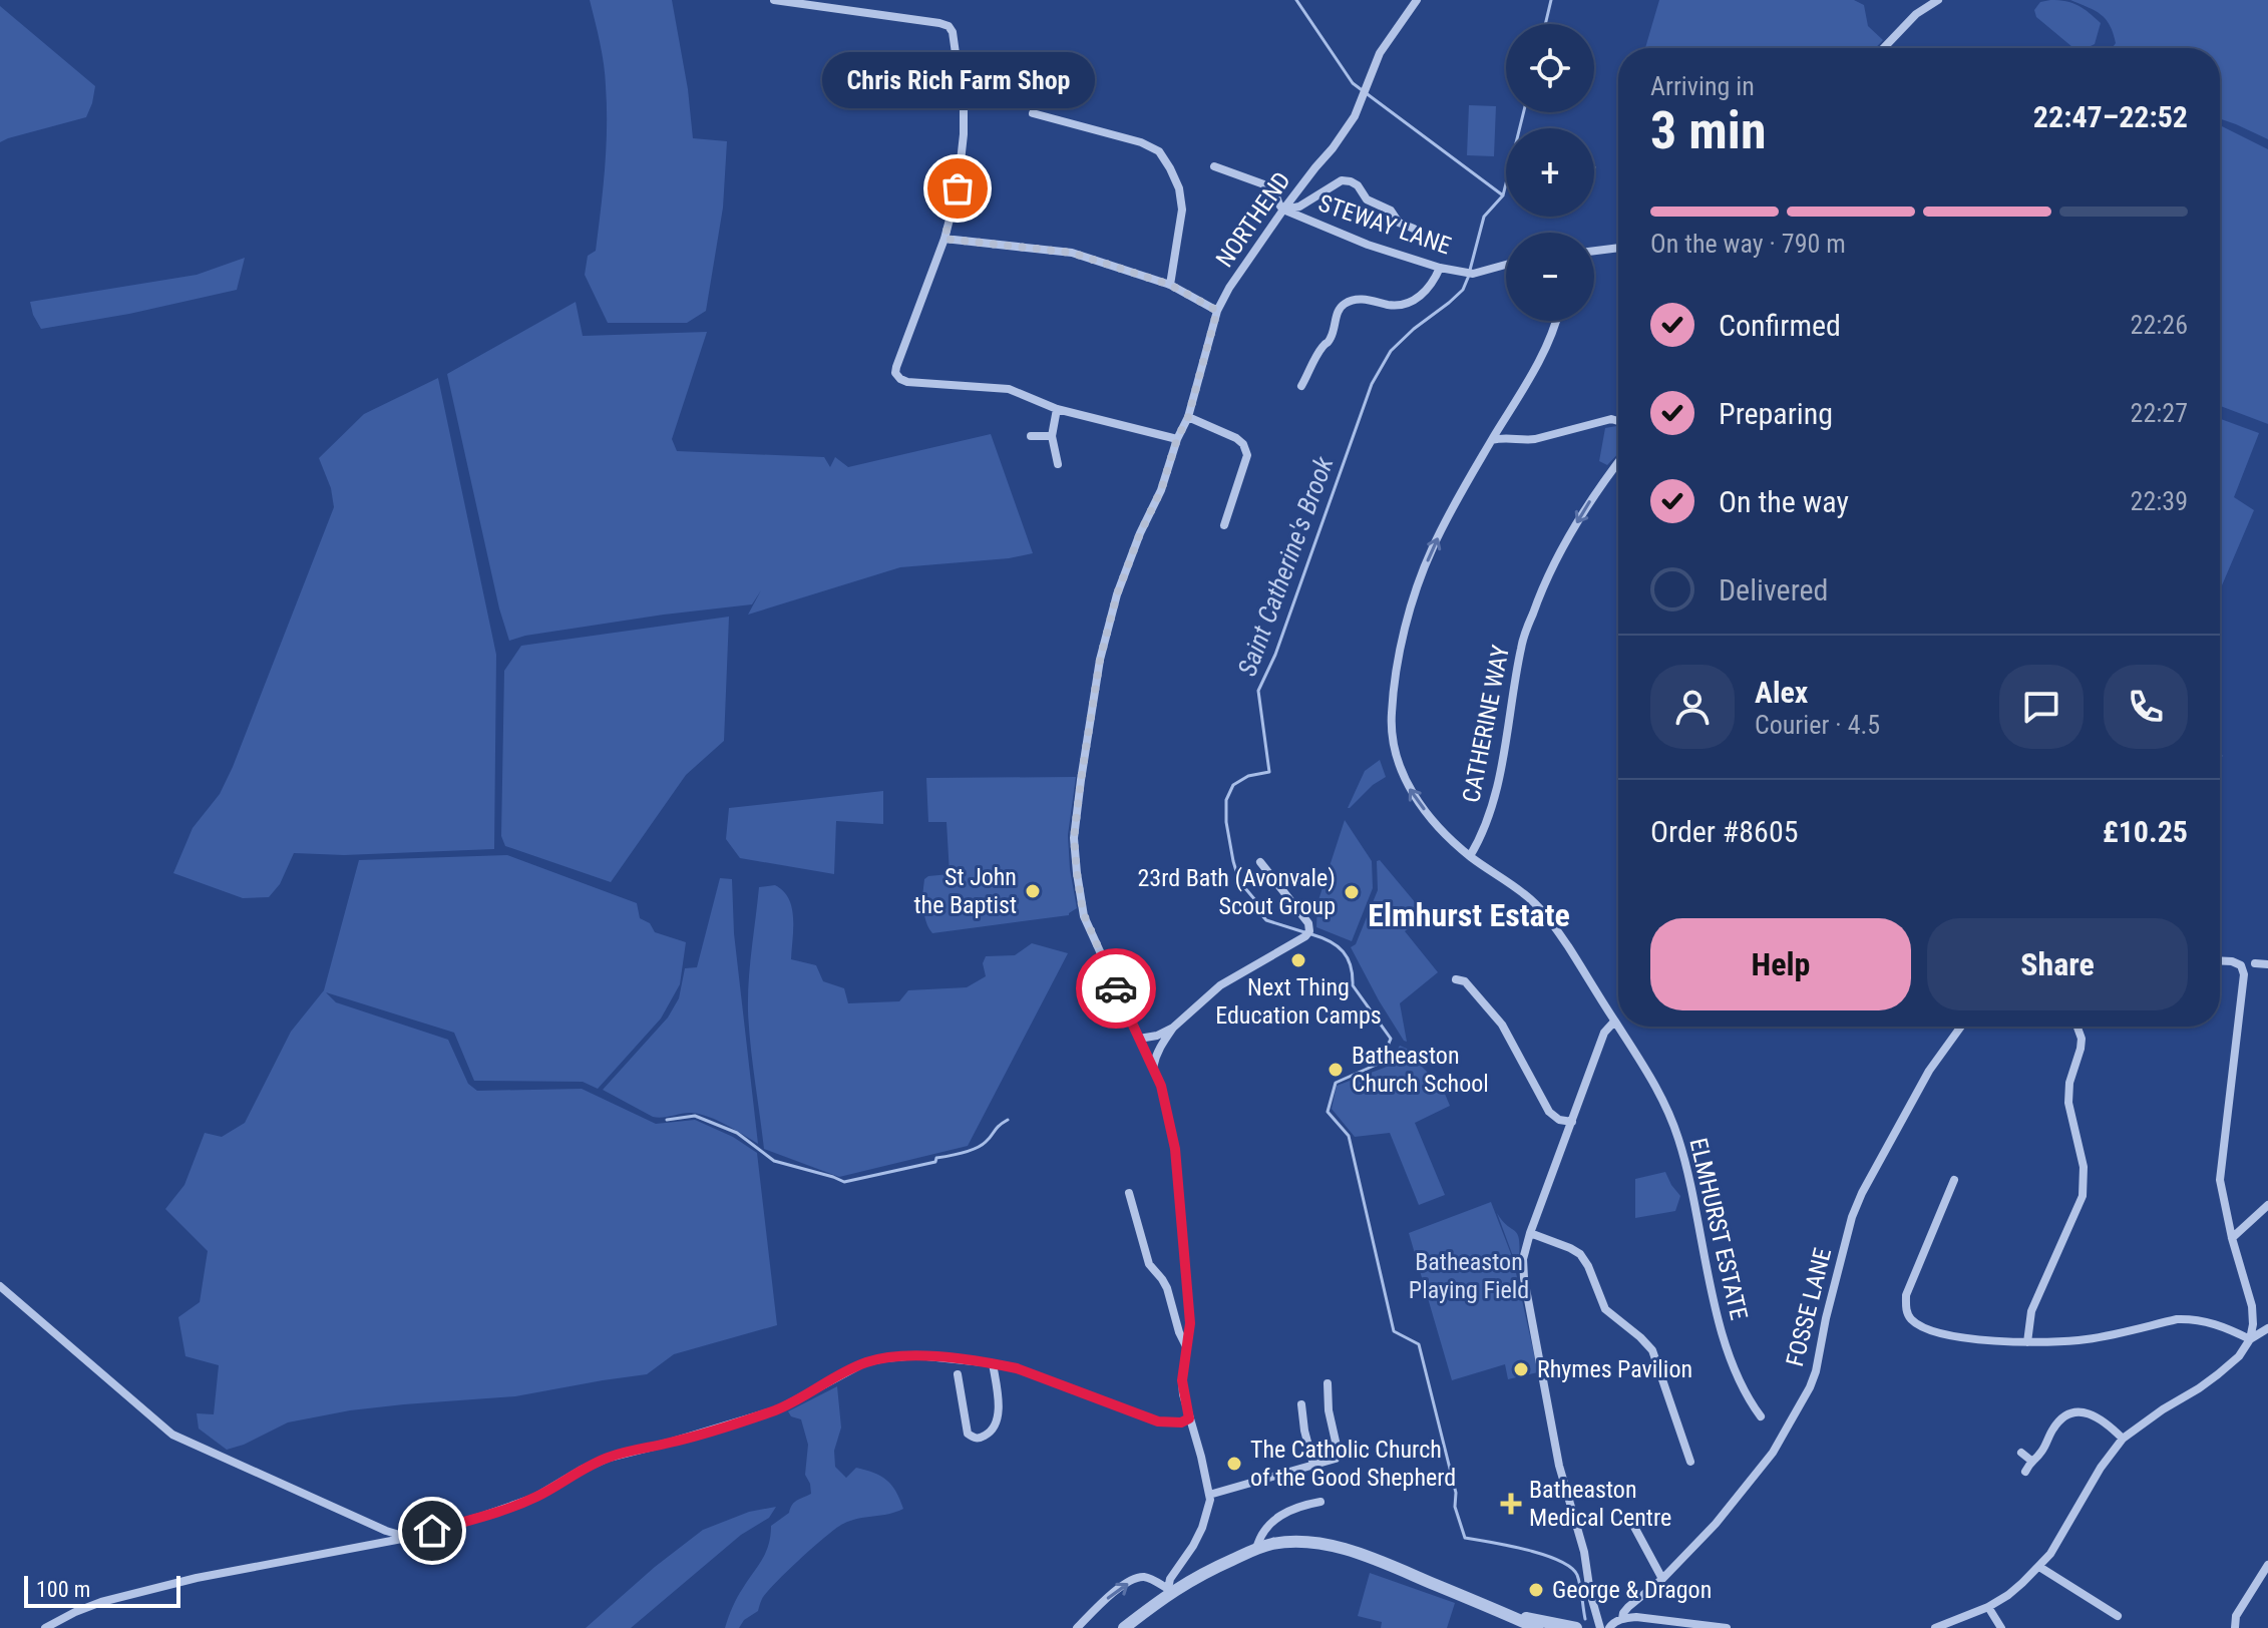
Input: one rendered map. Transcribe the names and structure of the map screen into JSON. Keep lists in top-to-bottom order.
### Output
{
  "streets": {
    "street": [
      "NORTHEND",
      "STEWAY LANE",
      "CATHERINE WAY",
      "ELMHURST ESTATE",
      "FOSSE LANE"
    ]
  },
  "crossings": [
    ["NORTHEND", "STEWAY LANE"],
    ["CATHERINE WAY", "ELMHURST ESTATE"]
  ],
  "districts": ["Elmhurst Estate"],
  "water": ["Saint Catherine's Brook"],
  "parks": ["Batheaston Playing Field"],
  "places": {
    "other": [
      "Chris Rich Farm Shop",
      "St John the Baptist",
      "23rd Bath (Avonvale) Scout Group",
      "Next Thing Education Camps",
      "Batheaston Church School",
      "Rhymes Pavilion",
      "The Catholic Church of the Good Shepherd",
      "George & Dragon"
    ],
    "health": ["Batheaston Medical Centre"]
  },
  "scale_bar": "100 m",
  "page": {
    "map_buttons": ["+", "−"],
    "heading": ["3 min", "Arriving in", "22:47–22:52"],
    "panel": [
      "Alex",
      "Courier · 4.5",
      "Order #8605",
      "£10.25"
    ],
    "bubble": "Chris Rich Farm Shop",
    "bar": "On the way · 790 m",
    "list": [
      ["Confirmed", "22:26"],
      ["Preparing", "22:27"],
      ["On the way", "22:39"],
      "Delivered"
    ],
    "buttons": ["Help", "Share"],
    "scale": "100 m"
  }
}
